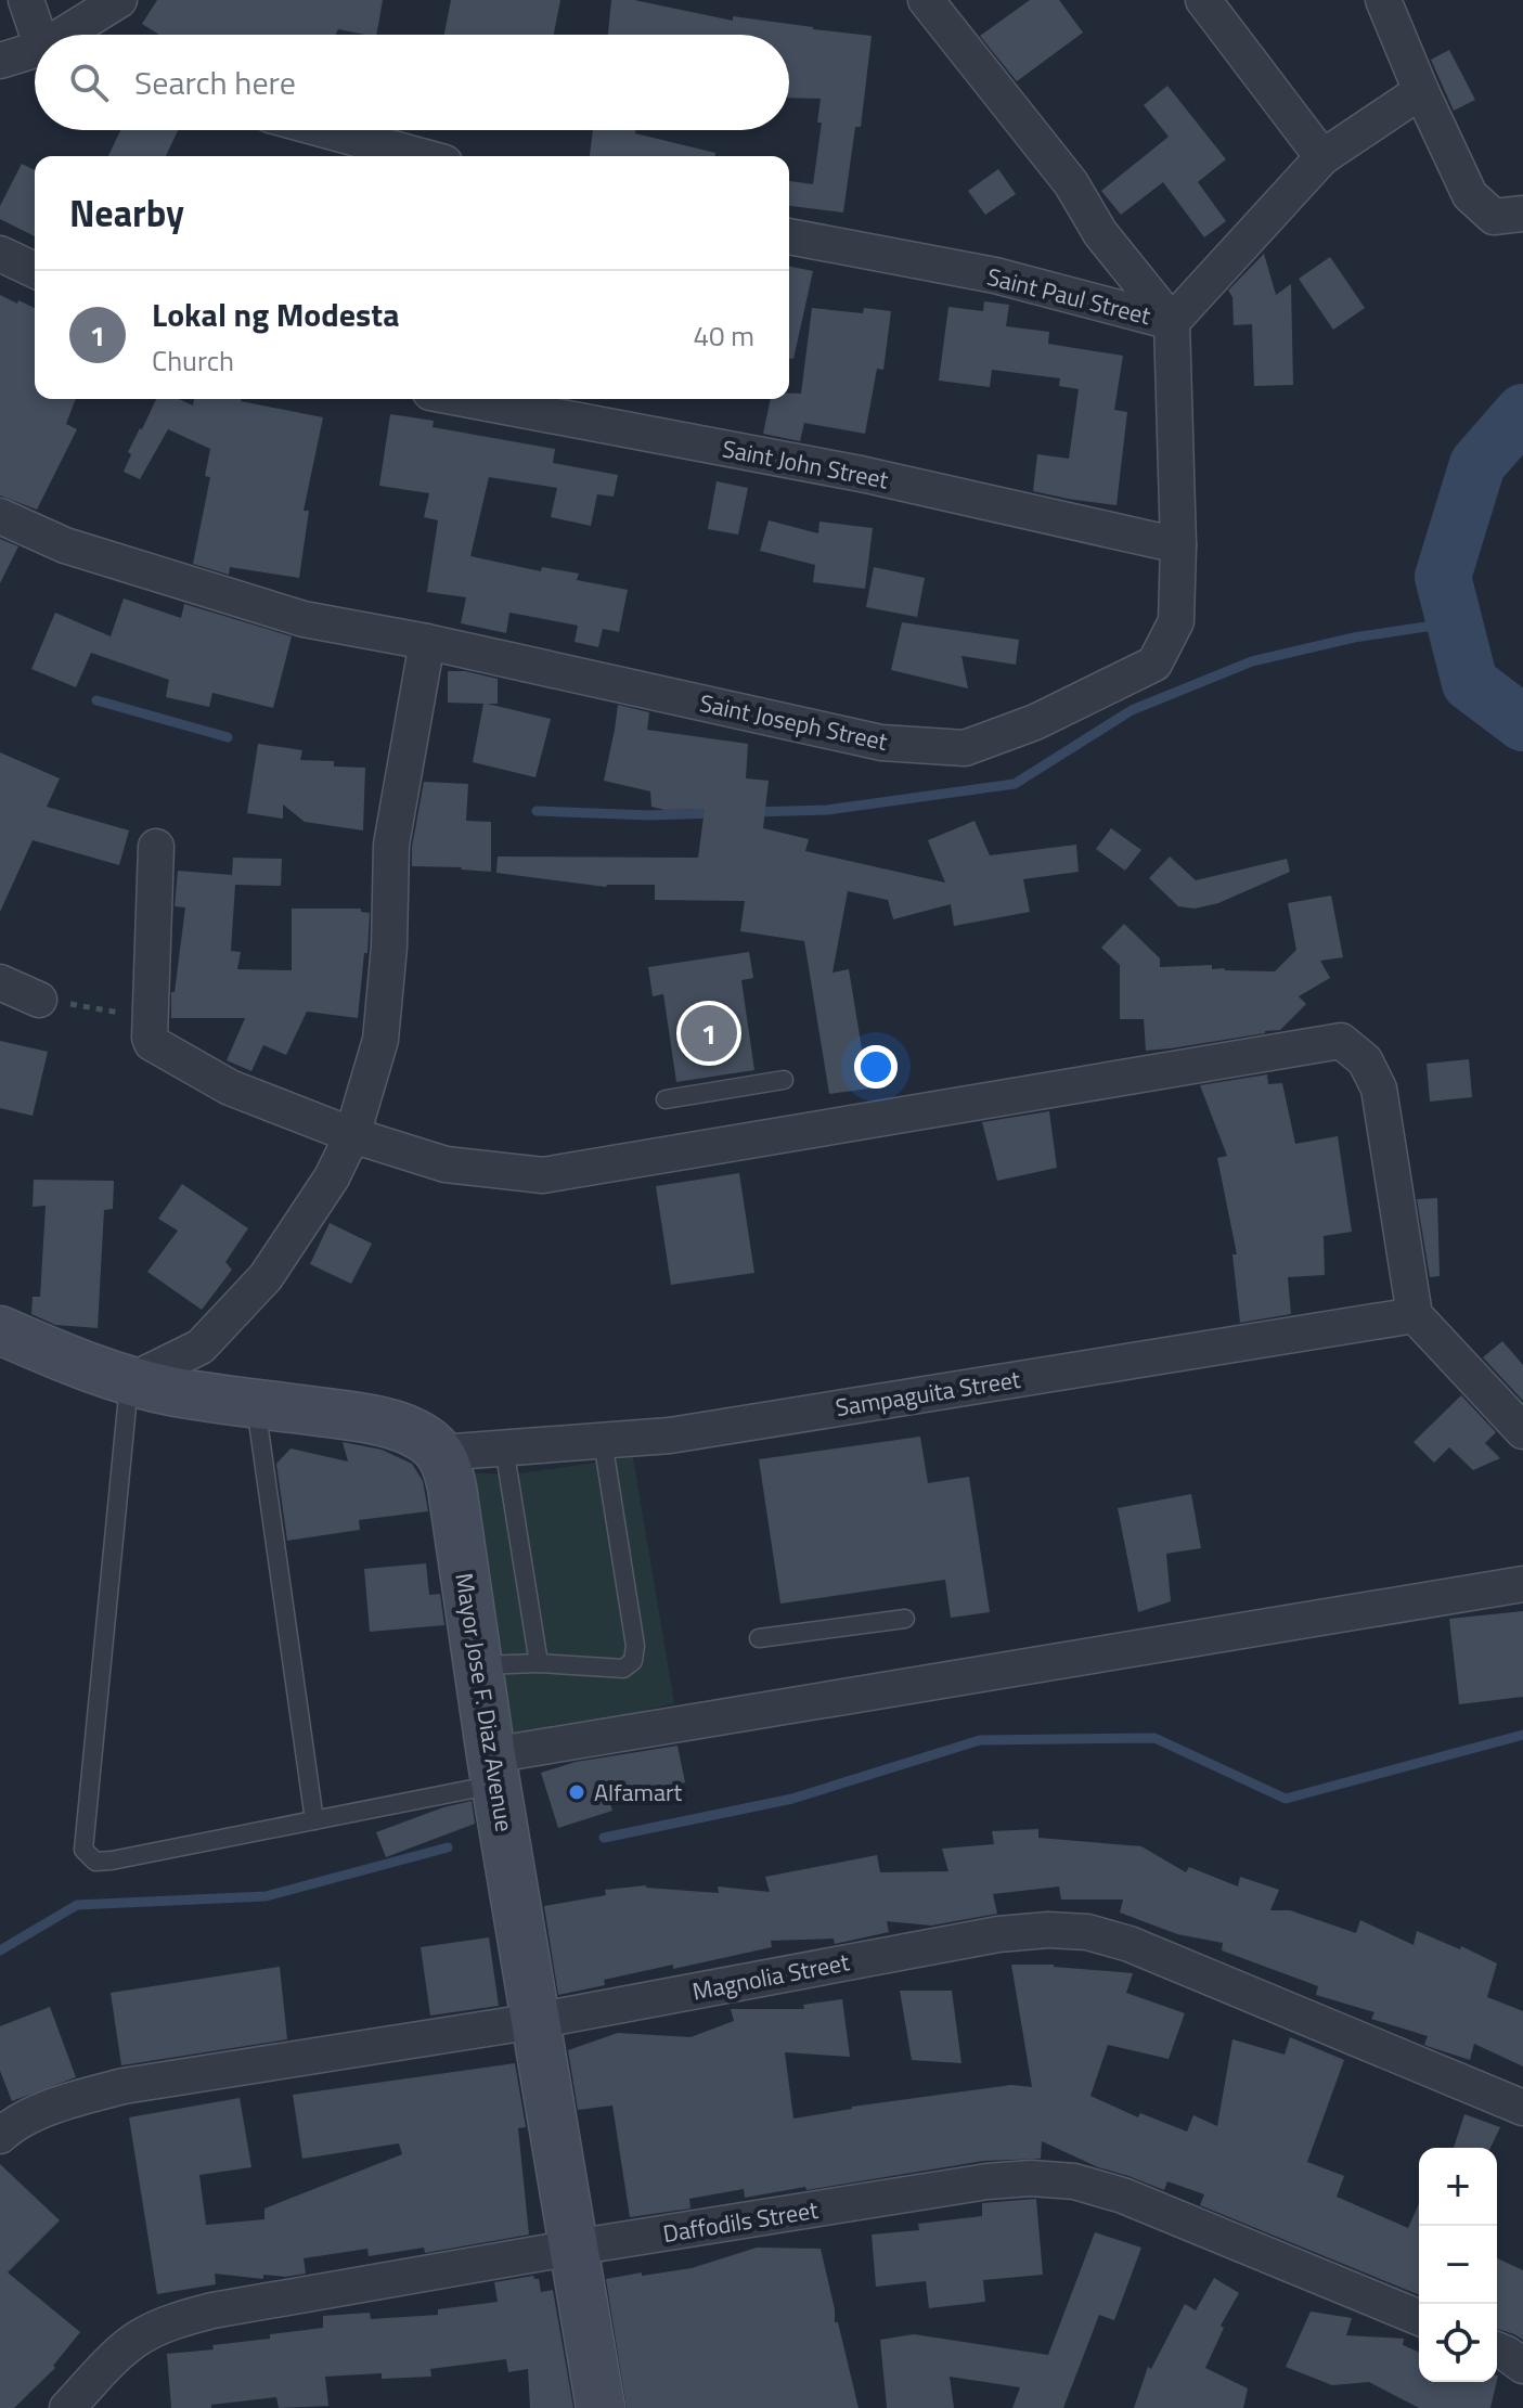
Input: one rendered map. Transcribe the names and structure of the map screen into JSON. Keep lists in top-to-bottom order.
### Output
{
  "streets": {
    "main road": ["Mayor Jose F. Diaz Avenue"],
    "street": [
      "Saint Paul Street",
      "Saint John Street",
      "Saint Joseph Street",
      "Sampaguita Street",
      "Magnolia Street",
      "Daffodils Street"
    ]
  },
  "crossings": [
    ["Saint Paul Street", "Saint Joseph Street"],
    ["Saint John Street", "Saint Joseph Street"],
    ["Sampaguita Street", "Mayor Jose F. Diaz Avenue"],
    ["Mayor Jose F. Diaz Avenue", "Magnolia Street"],
    ["Mayor Jose F. Diaz Avenue", "Daffodils Street"]
  ],
  "places": ["Alfamart"],
  "page": {
    "search": "Search here",
    "heading": "Nearby",
    "list": [
      {
        "mark": "1",
        "name": "Lokal ng Modesta",
        "note": "Church",
        "value": "40 m"
      }
    ],
    "pins": "1",
    "map_buttons": ["+", "−"]
  }
}
